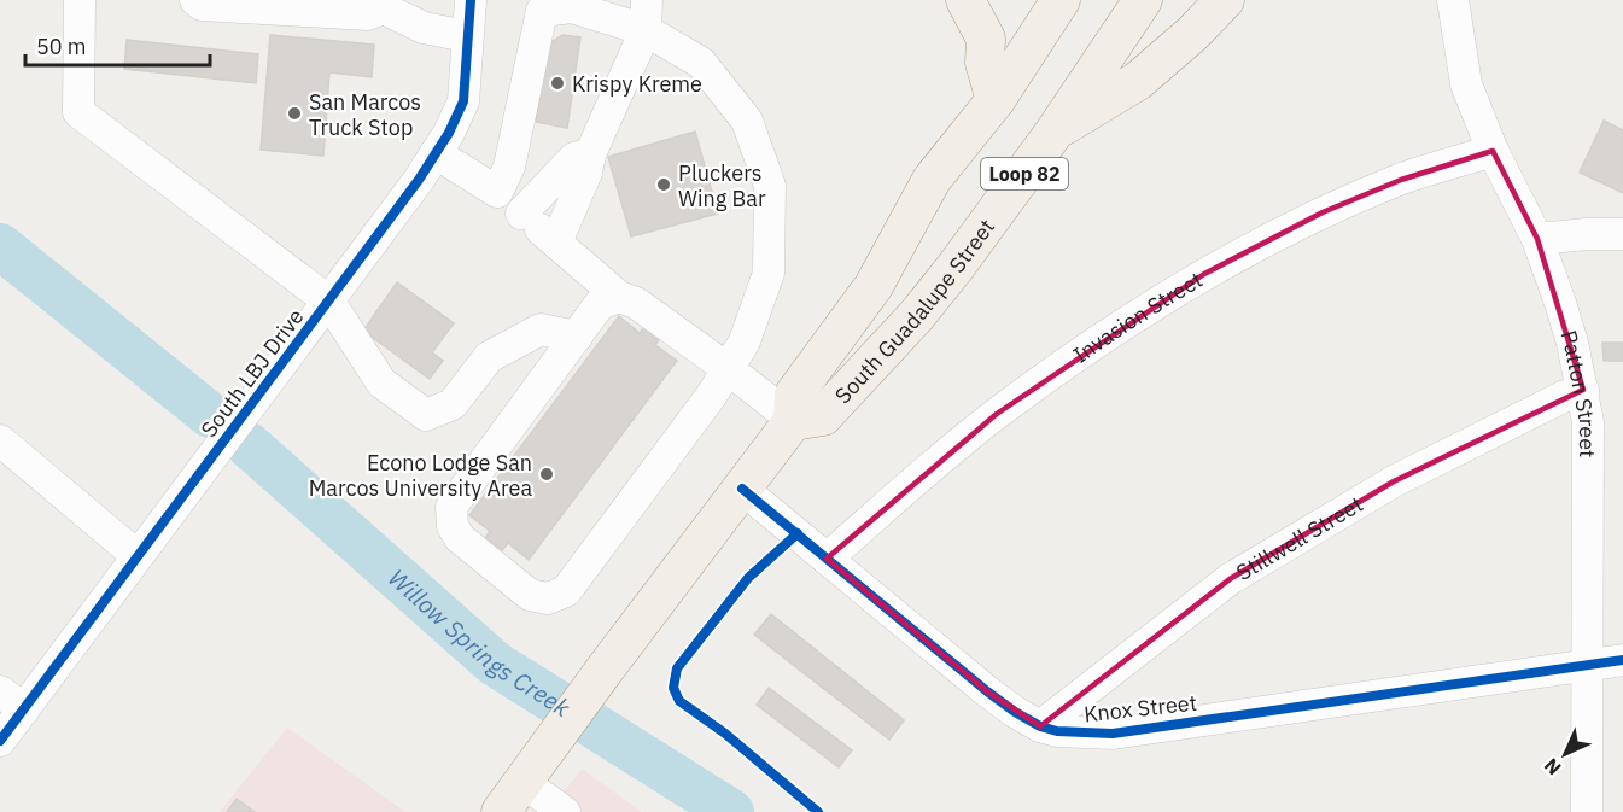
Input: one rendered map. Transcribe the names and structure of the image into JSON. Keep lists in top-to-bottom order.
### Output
{
  "streets": {
    "main road": ["Loop 82", "South Guadalupe Street"],
    "street": [
      "Invasion Street",
      "South LBJ Drive",
      "Patton Street",
      "Stillwell Street",
      "Knox Street"
    ]
  },
  "crossings": [
    ["South Guadalupe Street", "Knox Street"],
    ["Invasion Street", "Patton Street"],
    ["Invasion Street", "Knox Street"],
    ["Patton Street", "Stillwell Street"],
    ["Patton Street", "Knox Street"],
    ["Stillwell Street", "Knox Street"]
  ],
  "water": ["Willow Springs Creek"],
  "places": [
    "Krispy Kreme",
    "San Marcos Truck Stop",
    "Pluckers Wing Bar",
    "Econo Lodge San Marcos University Area"
  ],
  "scale_bar": "50 m",
  "north": "bottom left"
}
